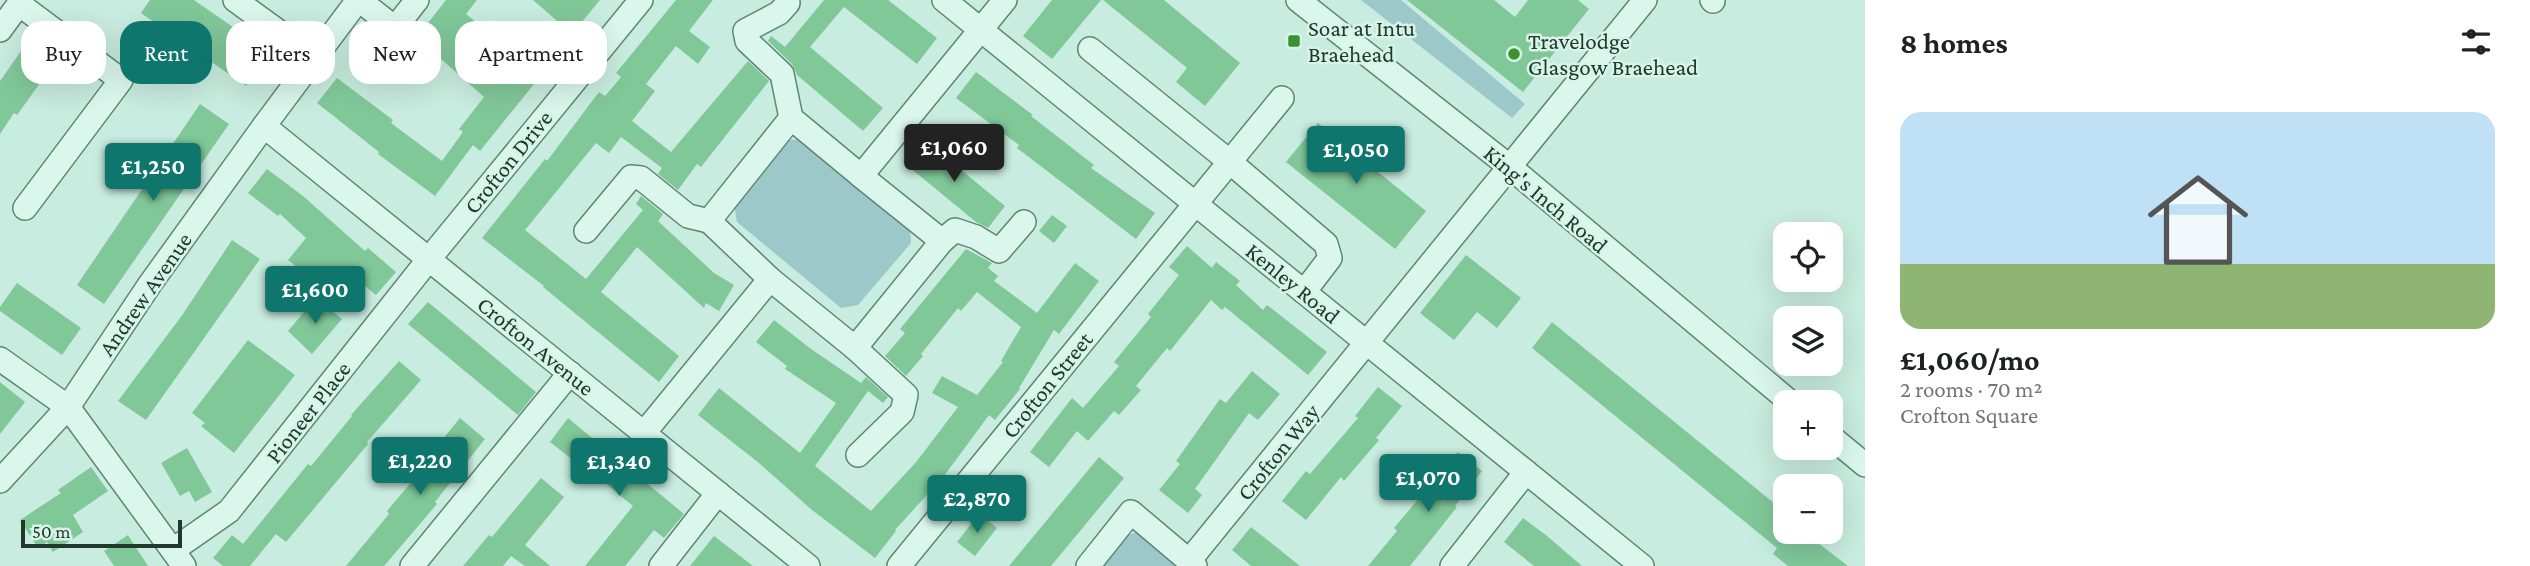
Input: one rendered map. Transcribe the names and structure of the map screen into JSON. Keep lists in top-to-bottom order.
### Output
{
  "streets": {
    "street": [
      "Crofton Drive",
      "King's Inch Road",
      "Kenley Road",
      "Andrew Avenue",
      "Crofton Avenue",
      "Crofton Street",
      "Pioneer Place",
      "Crofton Way"
    ]
  },
  "crossings": [
    ["Crofton Drive", "Crofton Avenue"],
    ["Crofton Drive", "Pioneer Place"],
    ["King's Inch Road", "Crofton Way"],
    ["Kenley Road", "Crofton Street"],
    ["Kenley Road", "Crofton Way"],
    ["Andrew Avenue", "Crofton Avenue"],
    ["Crofton Avenue", "Pioneer Place"]
  ],
  "places": {
    "transit": ["Soar at Intu Braehead"],
    "other": ["Travelodge Glasgow Braehead"]
  },
  "scale_bar": "50 m",
  "page": {
    "heading": "8 homes",
    "chip": [
      "Buy",
      "Rent",
      "Filters",
      "New",
      "Apartment"
    ],
    "list": [
      {
        "name": "£1,060/mo",
        "note": "2 rooms · 70 m² · Crofton Square"
      }
    ],
    "price": [
      "£1,060",
      "£1,050",
      "£1,250",
      "£1,600",
      "£1,220",
      "£1,340",
      "£1,070",
      "£2,870"
    ],
    "map_buttons": ["+", "−"],
    "scale": "50 m"
  }
}
